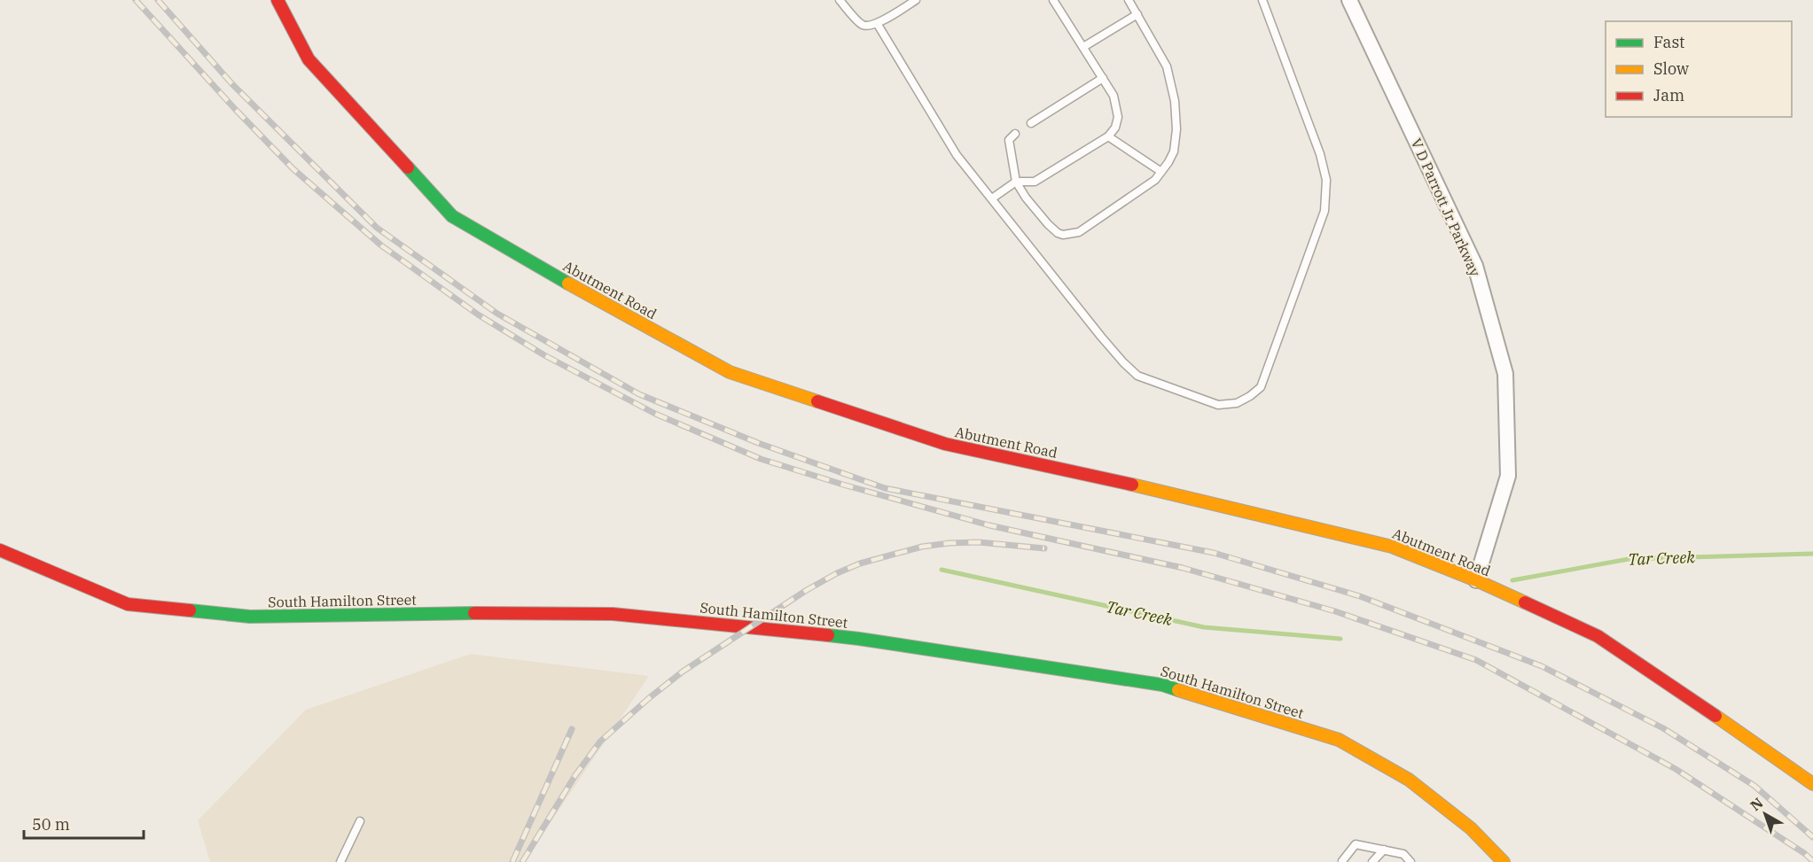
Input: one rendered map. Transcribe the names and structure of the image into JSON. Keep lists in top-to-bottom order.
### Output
{
  "streets": {
    "main road": ["Abutment Road", "South Hamilton Street"],
    "street": ["V D Parrott Jr Parkway"]
  },
  "crossings": [
    ["V D Parrott Jr Parkway", "Abutment Road"]
  ],
  "water": ["Tar Creek"],
  "legend": ["Fast", "Slow", "Jam"],
  "scale_bar": "50 m",
  "north": "top left"
}
